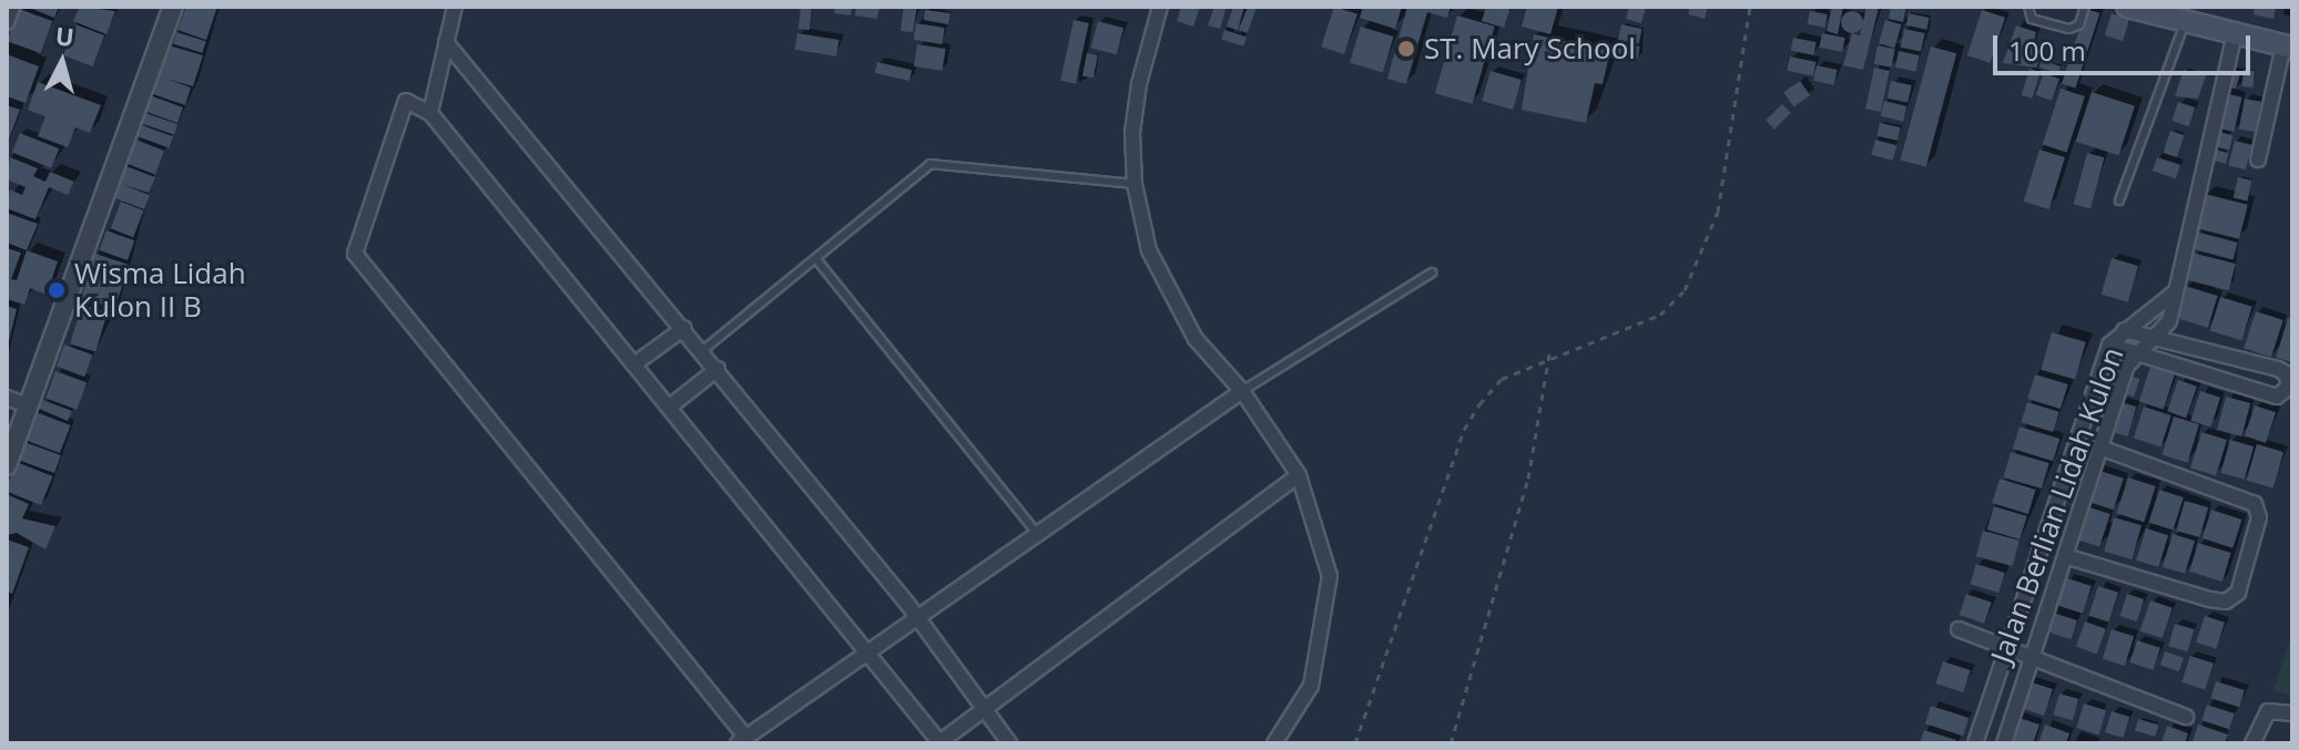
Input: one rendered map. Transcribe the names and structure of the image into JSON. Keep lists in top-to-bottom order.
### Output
{
  "streets": {
    "street": ["Jalan Berlian Lidah Kulon"]
  },
  "places": ["ST. Mary School", "Wisma Lidah Kulon II B"],
  "scale_bar": "100 m",
  "north": "top"
}
